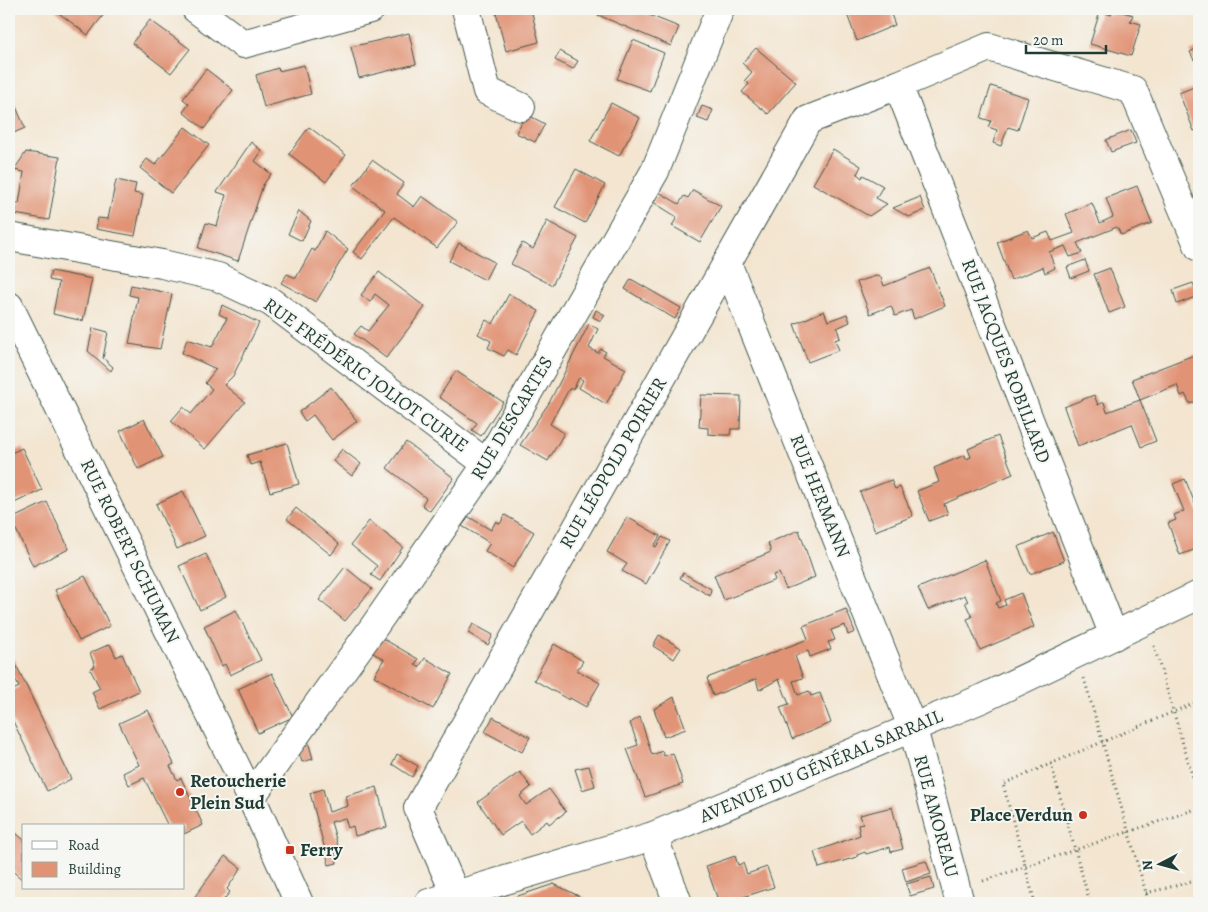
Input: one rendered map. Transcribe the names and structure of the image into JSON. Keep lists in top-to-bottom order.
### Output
{
  "streets": {
    "street": [
      "RUE JACQUES ROBILLARD",
      "RUE FRÉDÉRIC JOLIOT CURIE",
      "RUE DESCARTES",
      "RUE LÉOPOLD POIRIER",
      "RUE HERMANN",
      "RUE ROBERT SCHUMAN",
      "AVENUE DU GÉNÉRAL SARRAIL",
      "RUE AMOREAU"
    ]
  },
  "crossings": [
    ["RUE JACQUES ROBILLARD", "RUE LÉOPOLD POIRIER"],
    ["RUE JACQUES ROBILLARD", "AVENUE DU GÉNÉRAL SARRAIL"],
    ["RUE FRÉDÉRIC JOLIOT CURIE", "RUE DESCARTES"],
    ["RUE DESCARTES", "RUE ROBERT SCHUMAN"],
    ["RUE LÉOPOLD POIRIER", "RUE HERMANN"],
    ["RUE LÉOPOLD POIRIER", "AVENUE DU GÉNÉRAL SARRAIL"],
    ["RUE HERMANN", "AVENUE DU GÉNÉRAL SARRAIL"],
    ["RUE HERMANN", "RUE AMOREAU"],
    ["AVENUE DU GÉNÉRAL SARRAIL", "RUE AMOREAU"]
  ],
  "places": {
    "other": ["Retoucherie Plein Sud", "Place Verdun"],
    "transit": ["Ferry"]
  },
  "legend": ["Road", "Building"],
  "scale_bar": "20 m",
  "north": "left"
}
